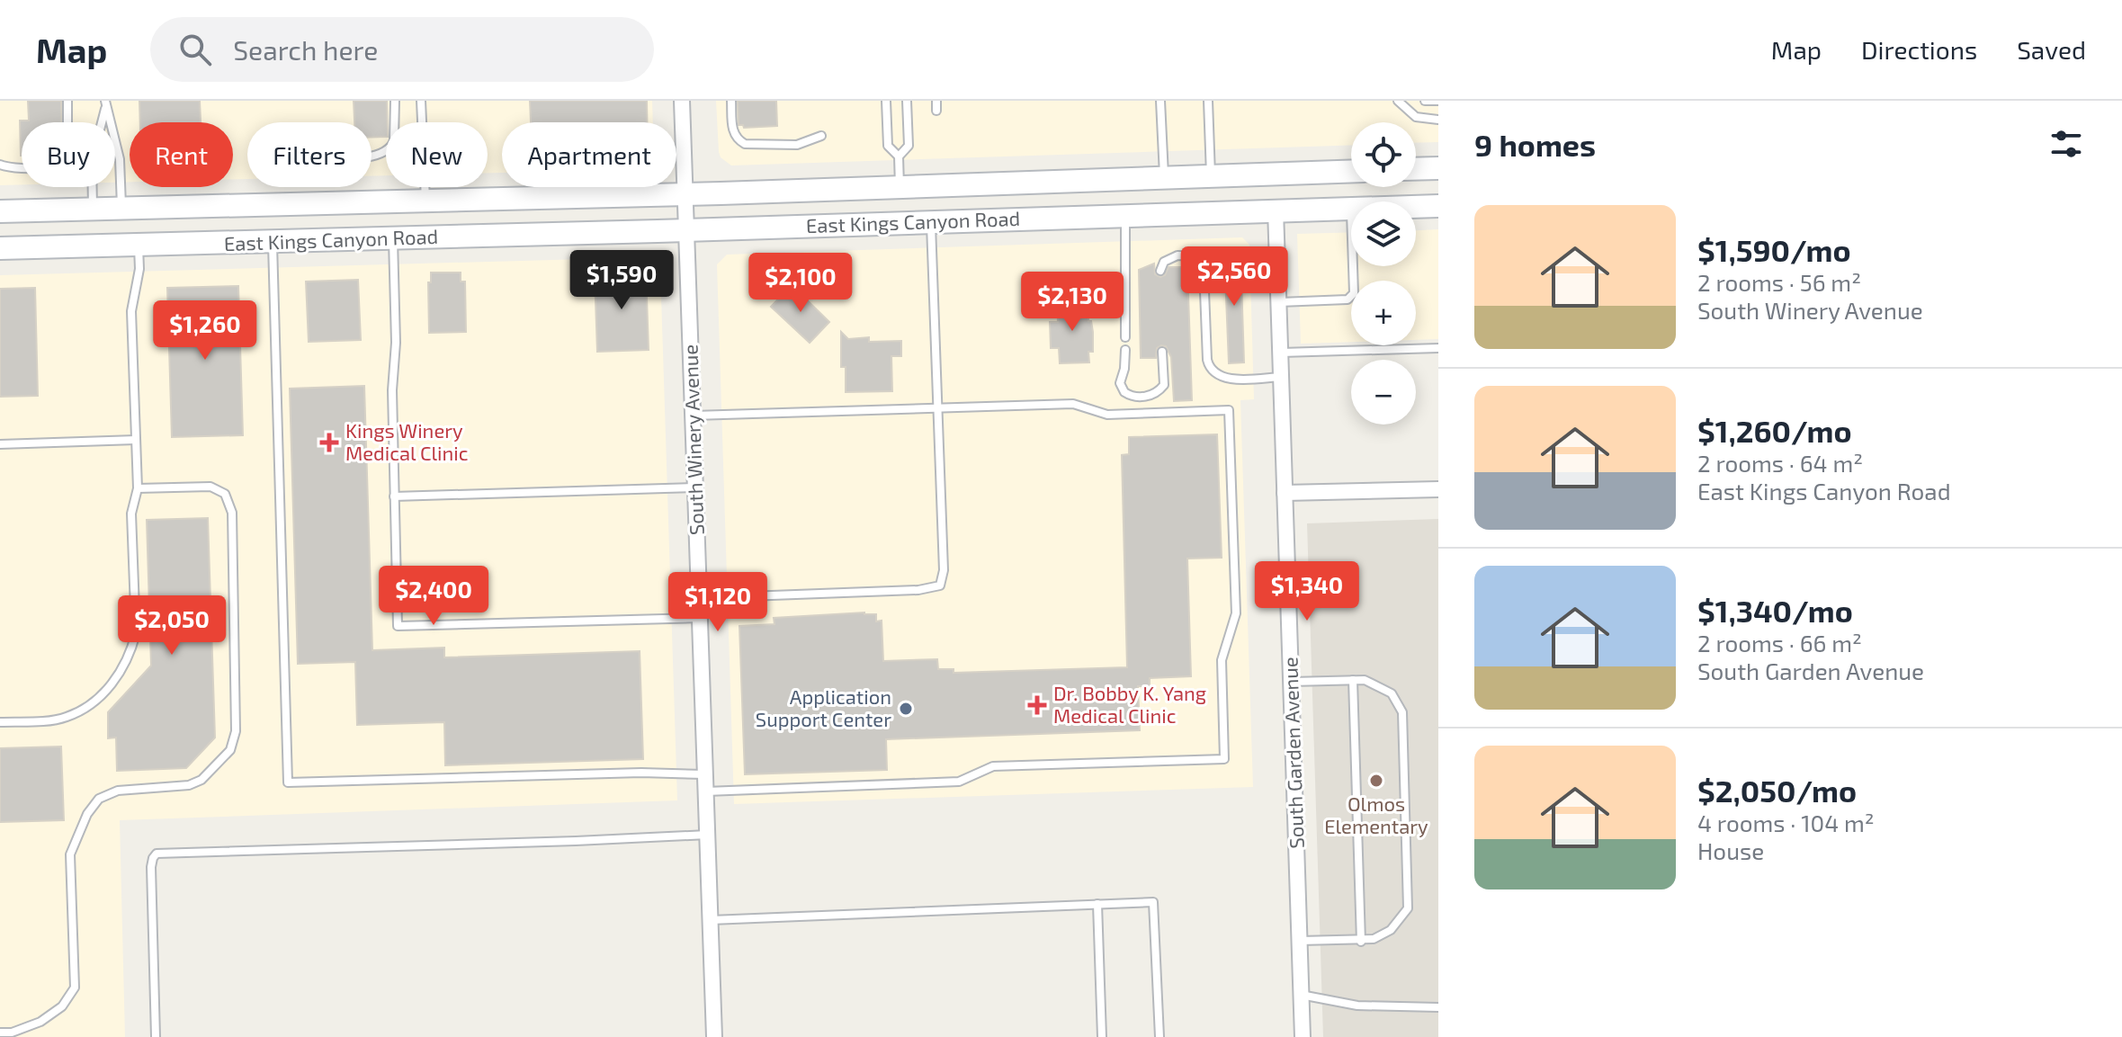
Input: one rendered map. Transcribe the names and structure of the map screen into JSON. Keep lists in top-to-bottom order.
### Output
{
  "streets": {
    "main road": ["East Kings Canyon Road"],
    "street": ["South Winery Avenue", "South Garden Avenue"]
  },
  "crossings": [
    ["East Kings Canyon Road", "South Winery Avenue"],
    ["East Kings Canyon Road", "South Garden Avenue"]
  ],
  "places": {
    "health": ["Kings Winery Medical Clinic", "Dr. Bobby K. Yang Medical Clinic"],
    "other": ["Application Support Center", "Olmos Elementary"]
  },
  "page": {
    "header": "Map",
    "search": "Search here",
    "nav": ["Map", "Directions", "Saved"],
    "heading": "9 homes",
    "map_buttons": ["+", "−"],
    "chip": [
      "Buy",
      "Rent",
      "Filters",
      "New",
      "Apartment"
    ],
    "list": [
      {
        "name": "$1,590/mo",
        "note": "2 rooms · 56 m² · South Winery Avenue"
      },
      {
        "name": "$1,260/mo",
        "note": "2 rooms · 64 m² · East Kings Canyon Road"
      },
      {
        "name": "$1,340/mo",
        "note": "2 rooms · 66 m² · South Garden Avenue"
      },
      {
        "name": "$2,050/mo",
        "note": "4 rooms · 104 m² · House"
      }
    ],
    "price": [
      "$2,560",
      "$1,590",
      "$2,100",
      "$2,130",
      "$1,260",
      "$1,340",
      "$2,400",
      "$1,120",
      "$2,050"
    ]
  }
}
